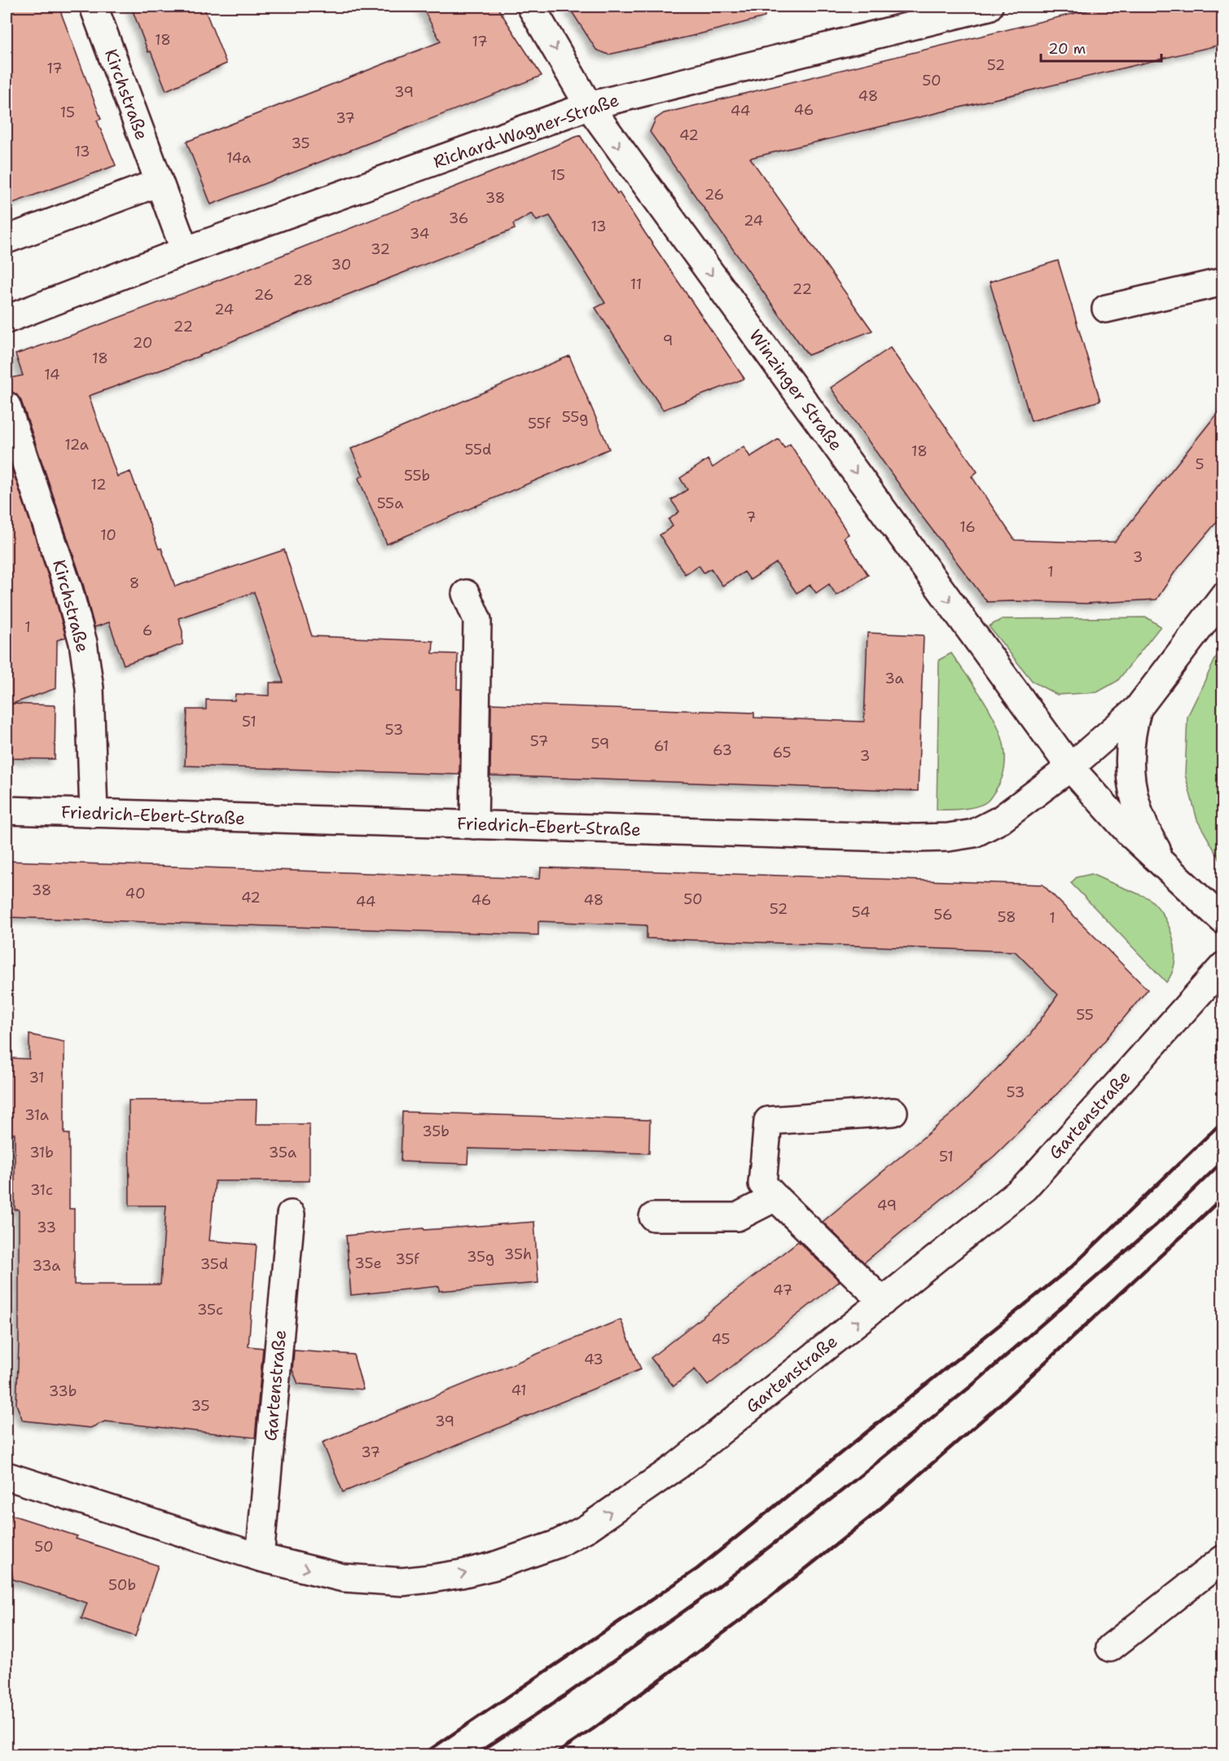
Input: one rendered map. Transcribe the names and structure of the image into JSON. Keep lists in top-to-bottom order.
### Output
{
  "streets": {
    "street": [
      "Kirchstraße",
      "Richard-Wagner-Straße",
      "Winzinger Straße",
      "Friedrich-Ebert-Straße",
      "Gartenstraße"
    ]
  },
  "crossings": [
    ["Kirchstraße", "Friedrich-Ebert-Straße"],
    ["Richard-Wagner-Straße", "Winzinger Straße"],
    ["Winzinger Straße", "Friedrich-Ebert-Straße"]
  ],
  "one_way": ["Winzinger Straße", "Gartenstraße"],
  "house_numbers": [
    "18",
    "17",
    "52",
    "17",
    "50",
    "39",
    "48",
    "46",
    "44",
    "15",
    "37",
    "42",
    "35",
    "13",
    "14a",
    "15",
    "26",
    "38",
    "36",
    "24",
    "13",
    "34",
    "32",
    "30",
    "28",
    "11",
    "22",
    "26",
    "24",
    "22",
    "9",
    "20",
    "18",
    "14",
    "55g",
    "55f",
    "12a",
    "55d",
    "18",
    "5",
    "55b",
    "12",
    "55a",
    "7",
    "16",
    "10",
    "3",
    "1",
    "8",
    "1",
    "6",
    "3a",
    "51",
    "53",
    "57",
    "59",
    "61",
    "63",
    "65",
    "3",
    "38",
    "40",
    "42",
    "50",
    "46",
    "48",
    "44",
    "52",
    "54",
    "56",
    "58",
    "1",
    "55",
    "31",
    "53",
    "31a",
    "35b",
    "31b",
    "35a",
    "51",
    "31c",
    "49",
    "33",
    "35h",
    "35g",
    "35f",
    "35e",
    "35d",
    "33a",
    "47",
    "35c",
    "45",
    "43",
    "41",
    "33b",
    "35",
    "39",
    "37",
    "50",
    "50b"
  ],
  "scale_bar": "20 m"
}
